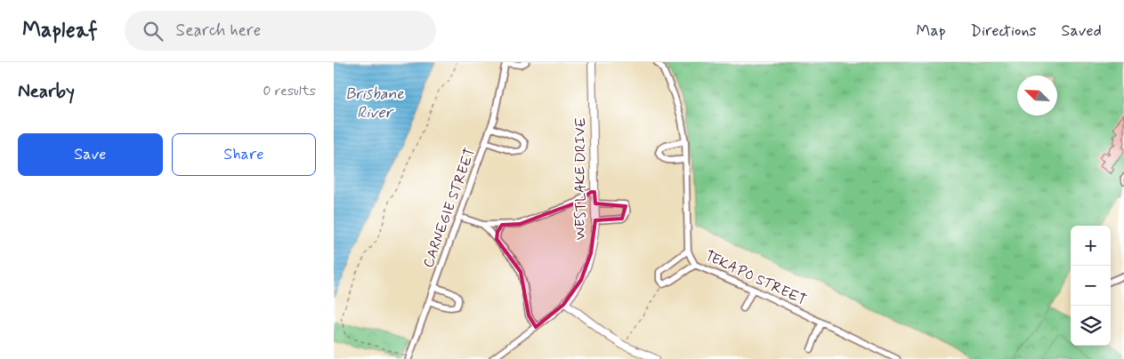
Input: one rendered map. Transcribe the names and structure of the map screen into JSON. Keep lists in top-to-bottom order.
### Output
{
  "streets": {
    "street": ["WESTLAKE DRIVE", "CARNEGIE STREET", "TEKAPO STREET"]
  },
  "water": ["Brisbane River"],
  "north": "top left",
  "page": {
    "header": "Mapleaf",
    "search": "Search here",
    "nav": ["Map", "Directions", "Saved"],
    "heading": ["Nearby", "0 results"],
    "buttons": ["Save", "Share"],
    "map_buttons": ["+", "−"]
  }
}
